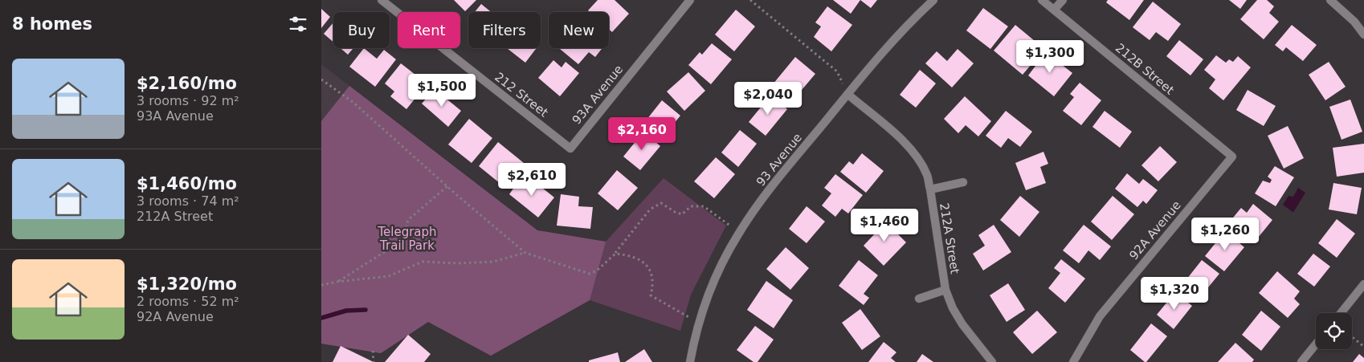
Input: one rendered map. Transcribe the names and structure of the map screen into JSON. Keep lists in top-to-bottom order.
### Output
{
  "streets": {
    "street": [
      "212B Street",
      "212 Street",
      "93A Avenue",
      "93 Avenue",
      "92A Avenue",
      "212A Street"
    ]
  },
  "crossings": [
    ["212B Street", "92A Avenue"],
    ["212 Street", "93A Avenue"],
    ["93 Avenue", "212A Street"]
  ],
  "parks": ["Telegraph Trail Park"],
  "page": {
    "heading": "8 homes",
    "chip": [
      "Buy",
      "Rent",
      "Filters",
      "New"
    ],
    "price": [
      "$1,300",
      "$1,500",
      "$2,040",
      "$2,160",
      "$2,610",
      "$1,460",
      "$1,260",
      "$1,320"
    ],
    "list": [
      {
        "name": "$2,160/mo",
        "note": "3 rooms · 92 m² · 93A Avenue"
      },
      {
        "name": "$1,460/mo",
        "note": "3 rooms · 74 m² · 212A Street"
      },
      {
        "name": "$1,320/mo",
        "note": "2 rooms · 52 m² · 92A Avenue"
      }
    ]
  }
}
